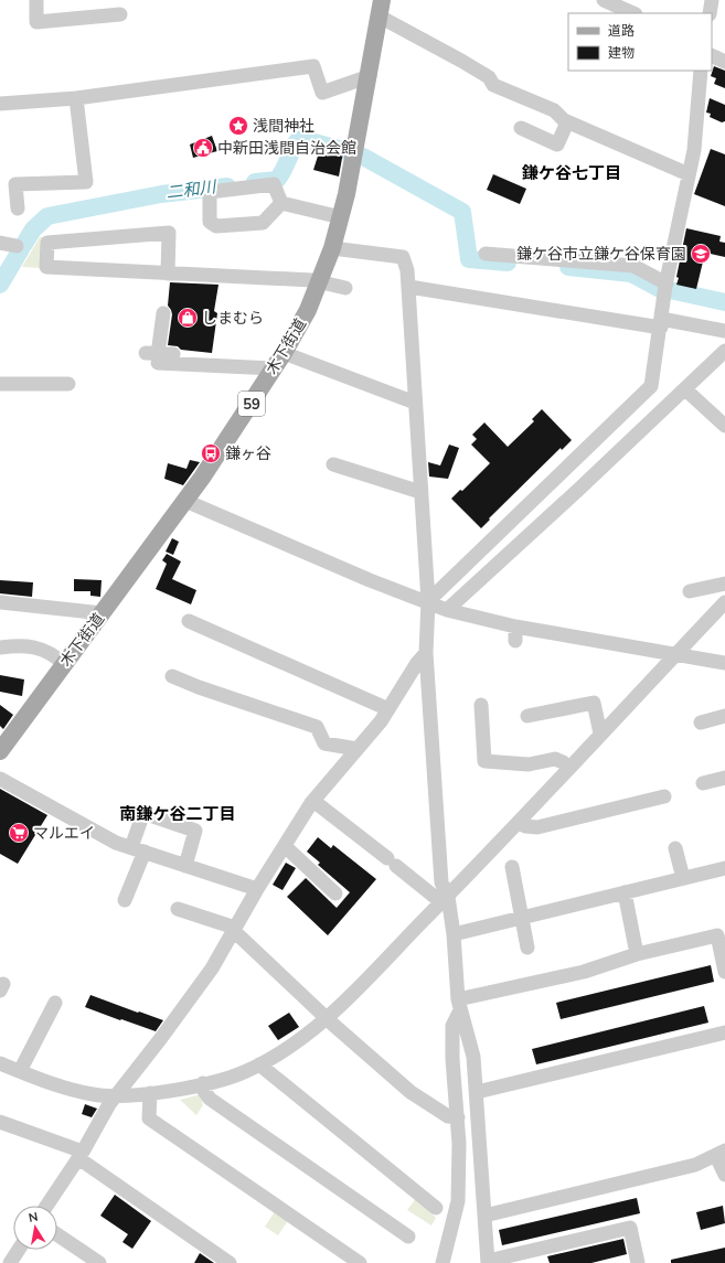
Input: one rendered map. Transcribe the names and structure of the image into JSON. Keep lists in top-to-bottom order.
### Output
{
  "streets": {
    "main road": ["木下街道", "59"]
  },
  "districts": ["鎌ケ谷七丁目", "南鎌ケ谷二丁目"],
  "water": ["二和川"],
  "places": {
    "place": ["浅間神社"],
    "public building": ["中新田浅間自治会館"],
    "school or university": ["鎌ケ谷市立鎌ケ谷保育園"],
    "shop": ["しまむら"],
    "bus stop": ["鎌ヶ谷"],
    "supermarket": ["マルエイ"]
  },
  "legend": ["道路", "建物"],
  "north": "top"
}
